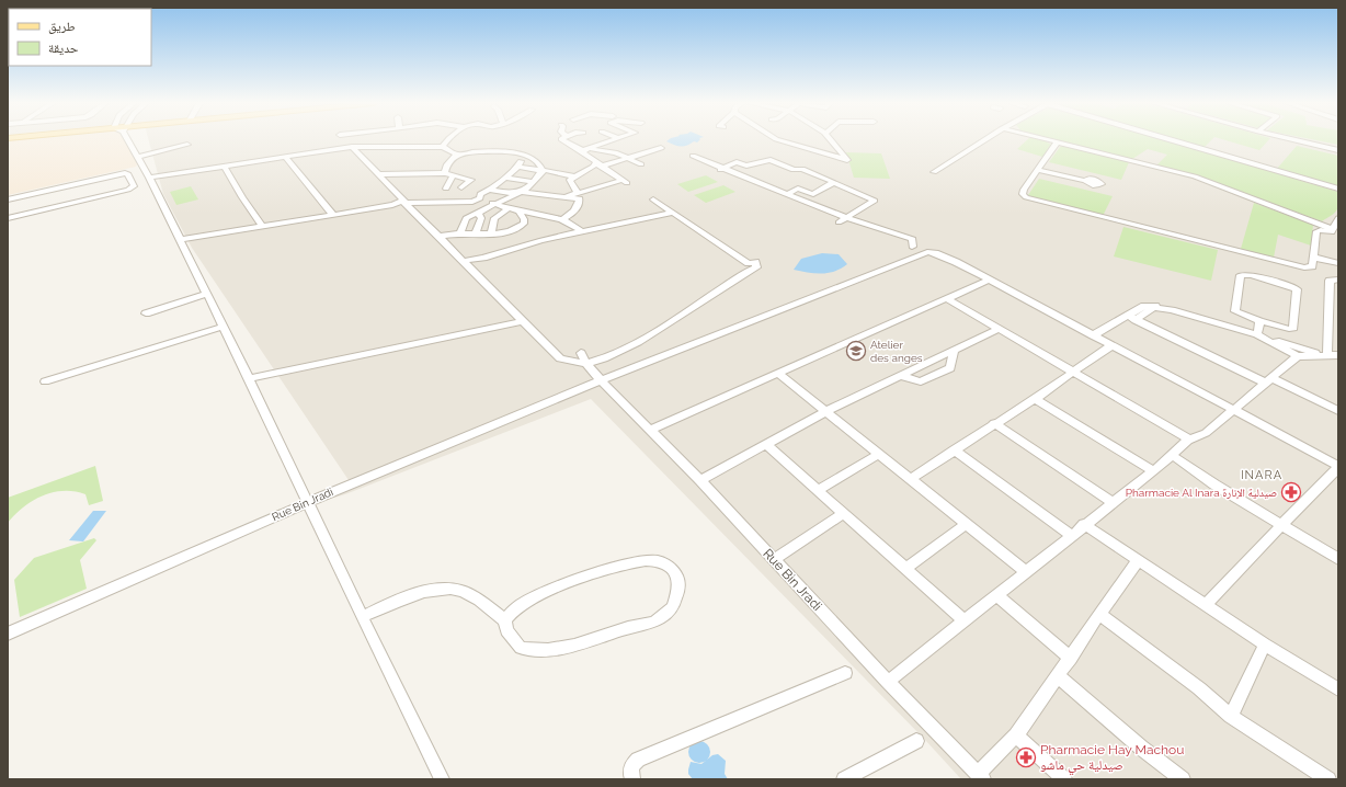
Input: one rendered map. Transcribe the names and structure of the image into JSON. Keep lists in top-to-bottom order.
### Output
{
  "streets": {
    "street": ["Rue Bin Jradi"]
  },
  "districts": ["INARA"],
  "places": {
    "school or university": ["Atelier des anges"],
    "pharmacy": ["Pharmacie Al Inara صيدلية الإنارة", "Pharmacie Hay Machou صيدلية حي ماشو"]
  },
  "legend": ["طريق", "حديقة"]
}
